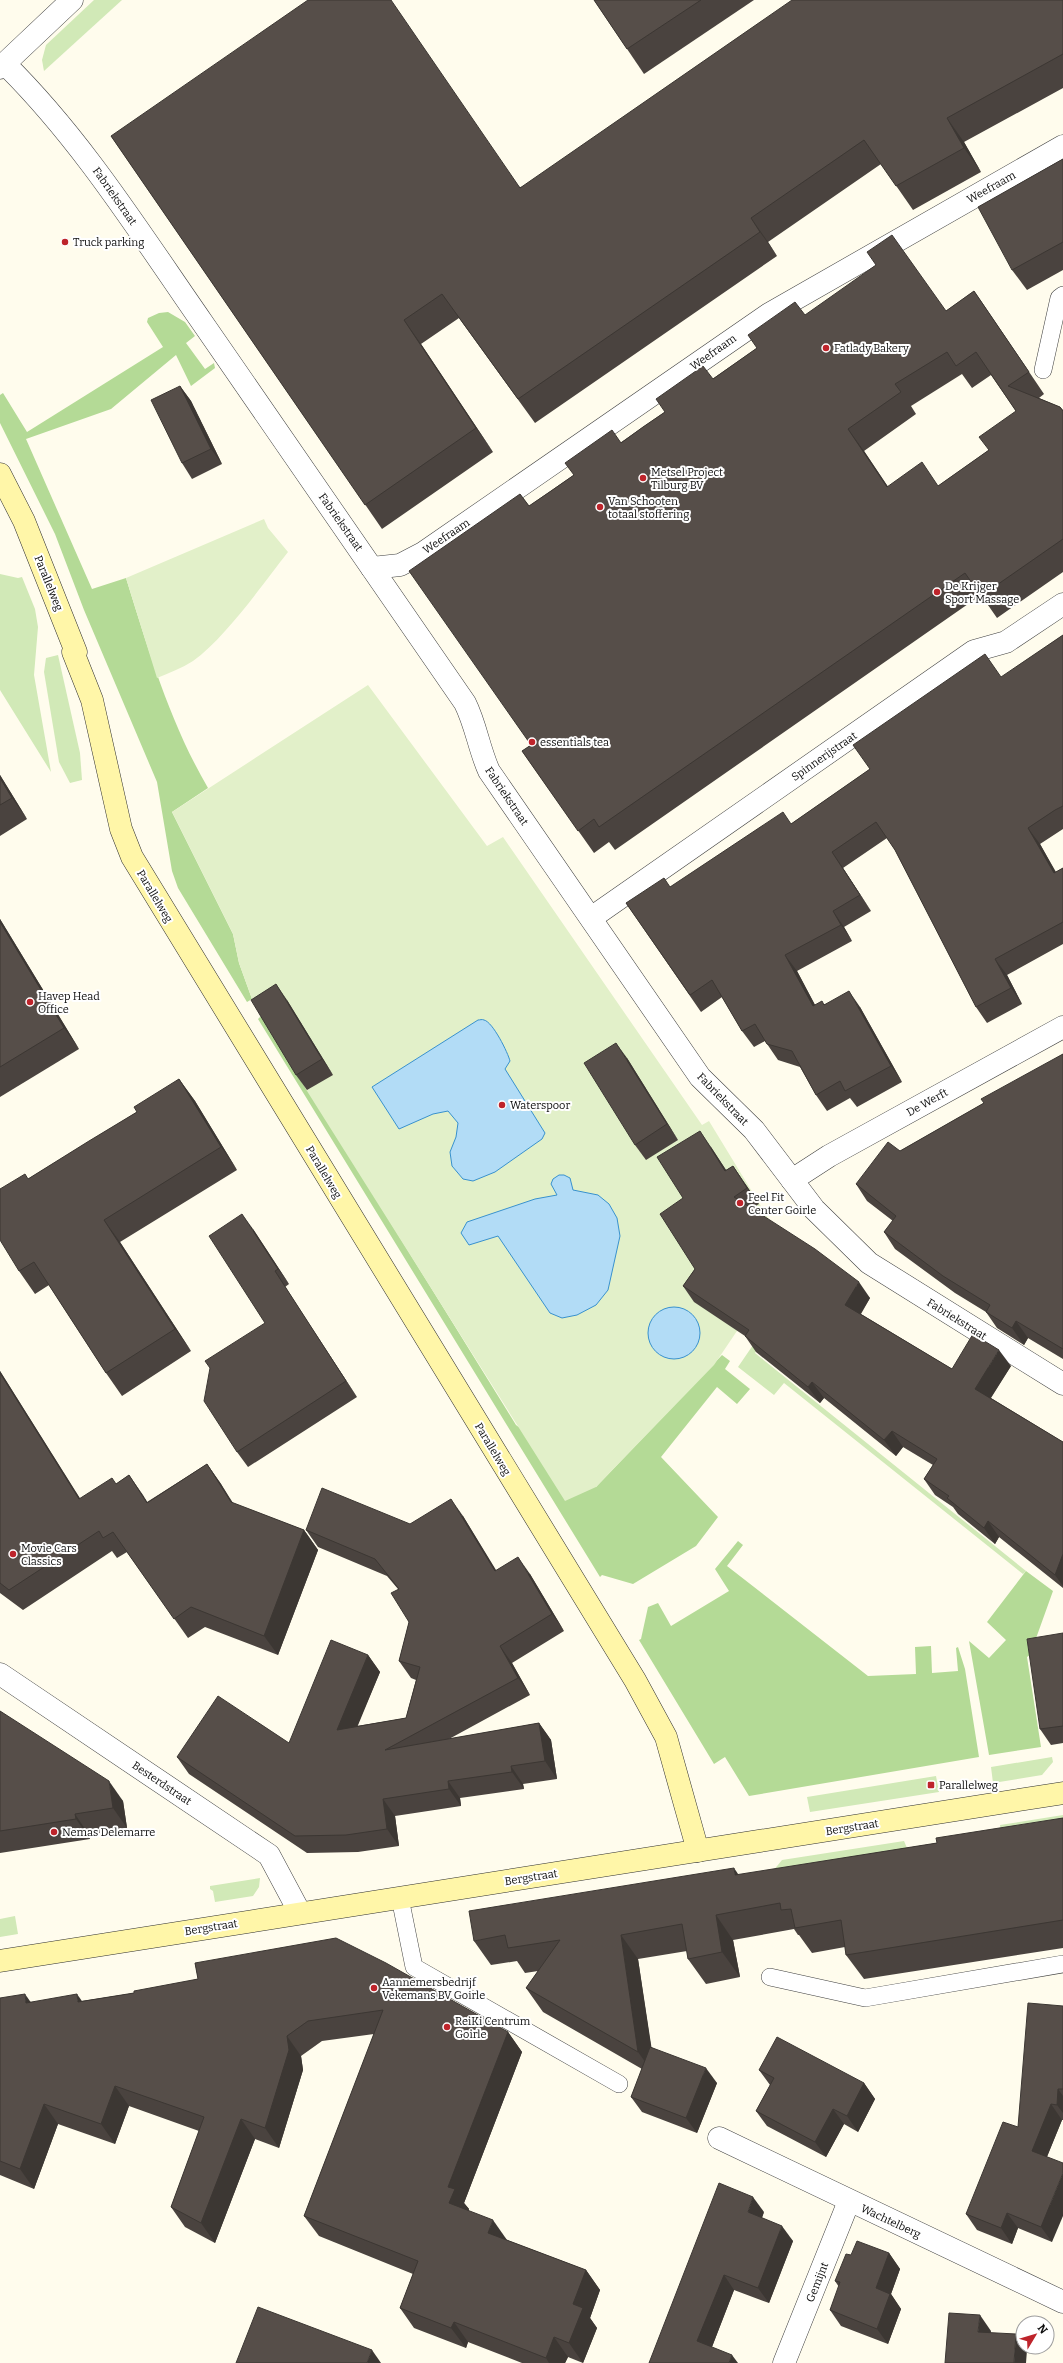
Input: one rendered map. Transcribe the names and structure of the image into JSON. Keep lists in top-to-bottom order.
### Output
{
  "streets": {
    "street": [
      "Weefraam",
      "Fabriekstraat",
      "Parallelweg",
      "Spinnerijstraat",
      "De Werft",
      "Besterdstraat",
      "Bergstraat",
      "Wachtelberg",
      "Gemijnt"
    ]
  },
  "crossings": [
    ["Weefraam", "Fabriekstraat"],
    ["Fabriekstraat", "Spinnerijstraat"],
    ["Fabriekstraat", "De Werft"],
    ["Parallelweg", "Bergstraat"],
    ["Besterdstraat", "Bergstraat"],
    ["Wachtelberg", "Gemijnt"]
  ],
  "places": {
    "other": [
      "Truck parking",
      "Fatlady Bakery",
      "Metsel Project Tilburg BV",
      "Van Schooten totaal stoffering",
      "De Krijger Sport Massage",
      "essentials tea",
      "Havep Head Office",
      "Waterspoor",
      "Feel Fit Center Goirle",
      "Movie Cars Classics",
      "Nemas Delemarre",
      "Aannemersbedrijf Vekemans BV Goirle",
      "ReiKi Centrum Goirle"
    ],
    "transit": ["Parallelweg"]
  },
  "north": "top right"
}
